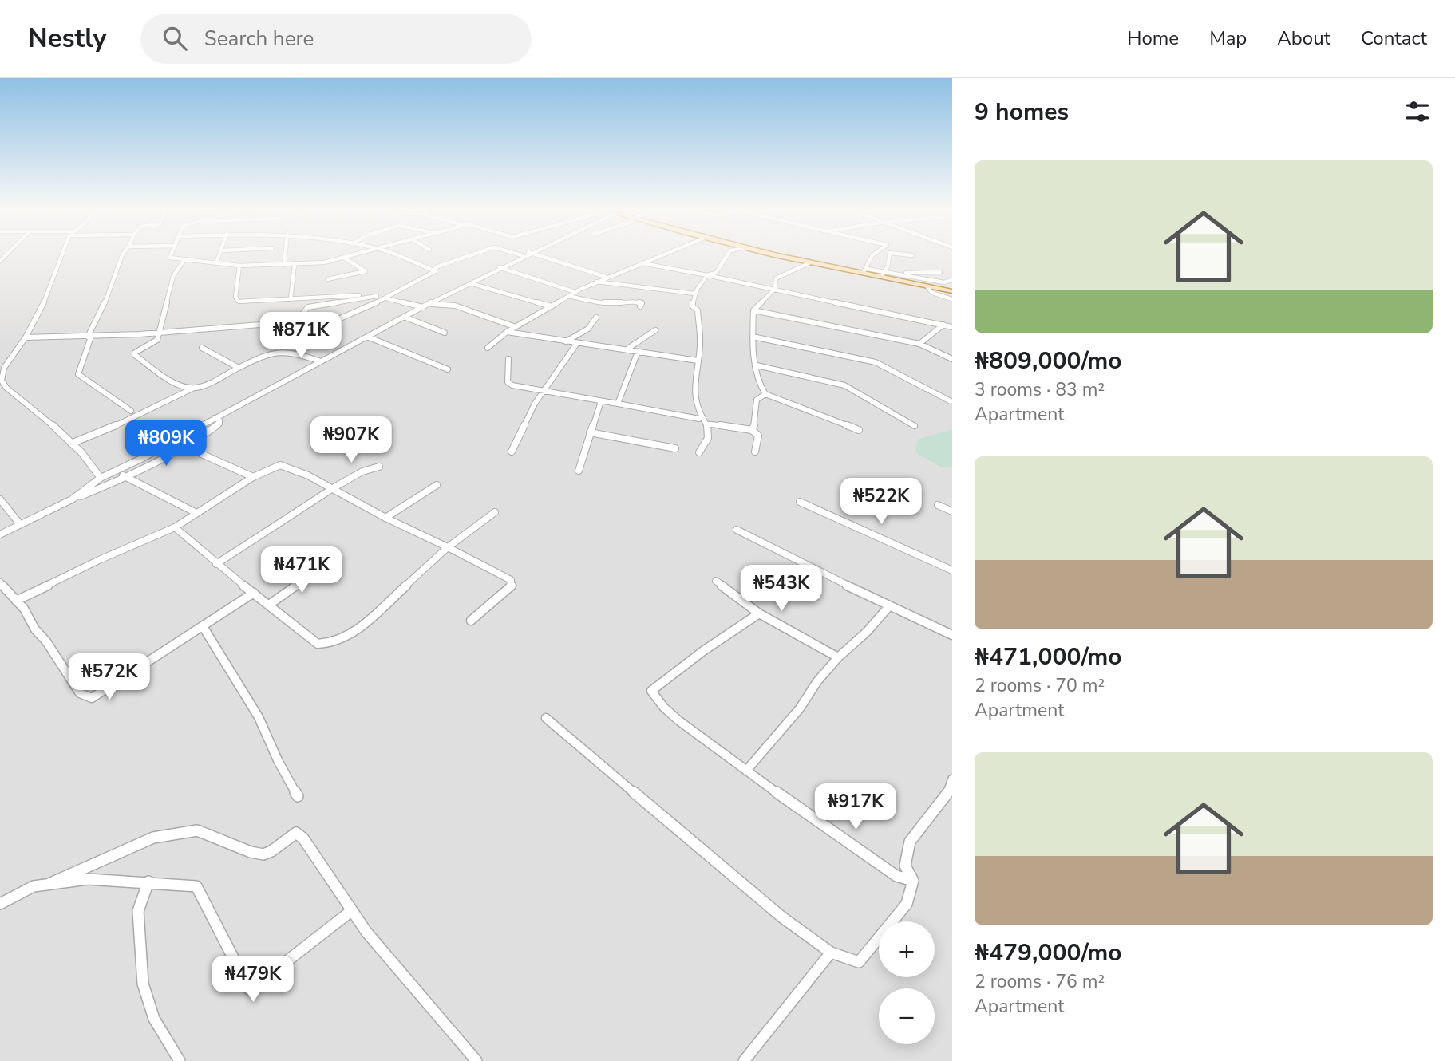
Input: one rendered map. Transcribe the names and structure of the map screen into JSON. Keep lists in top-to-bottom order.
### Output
{
  "page": {
    "header": "Nestly",
    "search": "Search here",
    "nav": [
      "Home",
      "Map",
      "About",
      "Contact"
    ],
    "heading": "9 homes",
    "list": [
      {
        "name": "₦809,000/mo",
        "note": "3 rooms · 83 m² · Apartment"
      },
      {
        "name": "₦471,000/mo",
        "note": "2 rooms · 70 m² · Apartment"
      },
      {
        "name": "₦479,000/mo",
        "note": "2 rooms · 76 m² · Apartment"
      }
    ],
    "price": [
      "₦871K",
      "₦907K",
      "₦809K",
      "₦522K",
      "₦471K",
      "₦543K",
      "₦572K",
      "₦917K",
      "₦479K"
    ],
    "map_buttons": ["+", "−"]
  }
}
